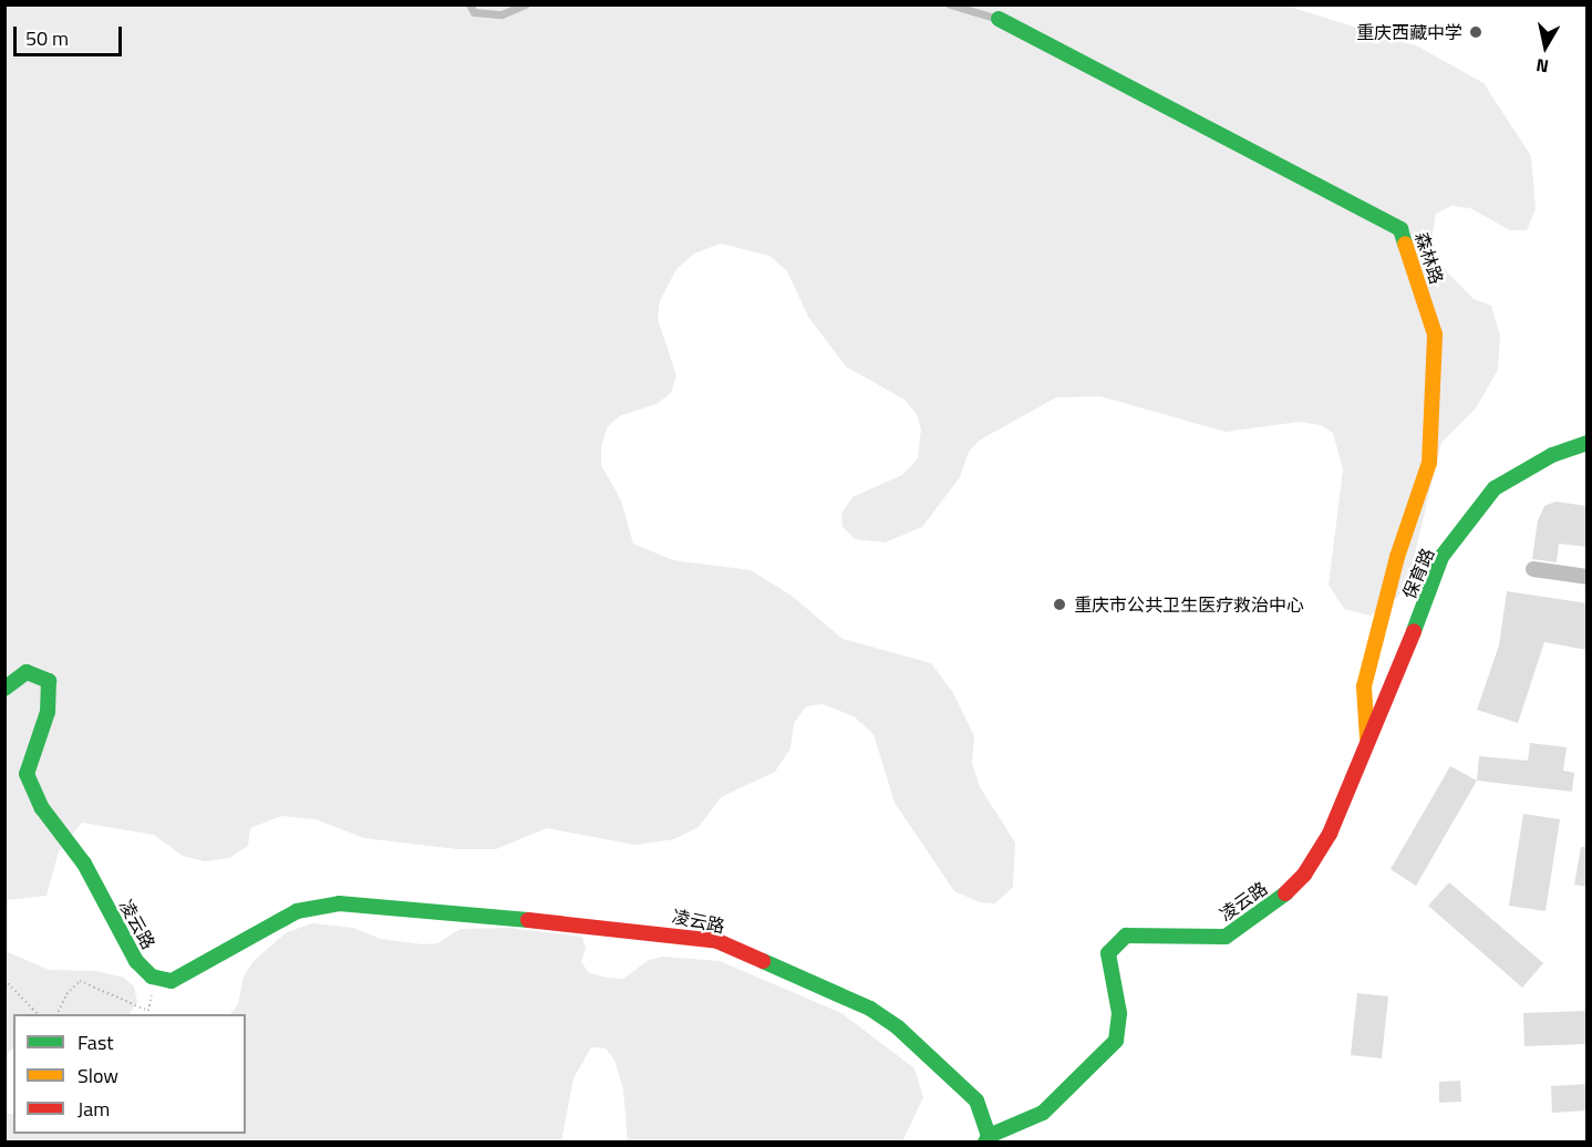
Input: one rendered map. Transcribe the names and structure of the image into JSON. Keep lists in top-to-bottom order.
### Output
{
  "streets": {
    "main road": ["森林路", "保育路", "凌云路"]
  },
  "crossings": [
    ["森林路", "保育路"],
    ["森林路", "凌云路"],
    ["保育路", "凌云路"]
  ],
  "places": ["重庆西藏中学", "重庆市公共卫生医疗救治中心"],
  "legend": ["Fast", "Slow", "Jam"],
  "scale_bar": "50 m",
  "north": "bottom"
}
